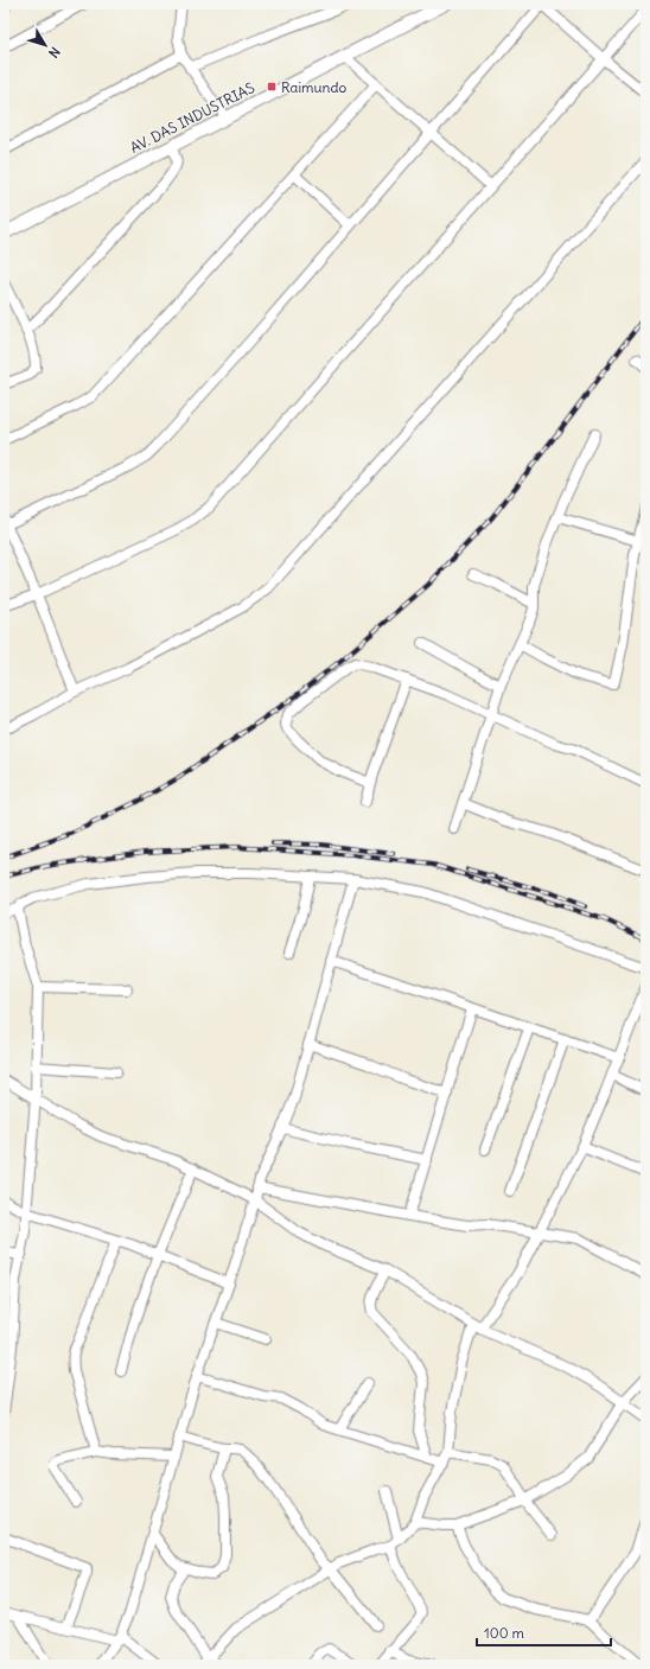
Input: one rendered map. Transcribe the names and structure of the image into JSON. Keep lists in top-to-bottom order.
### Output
{
  "streets": {
    "main road": ["AV. DAS INDUSTRIAS"]
  },
  "places": {
    "transit": ["Raimundo"]
  },
  "scale_bar": "100 m",
  "north": "bottom right"
}
